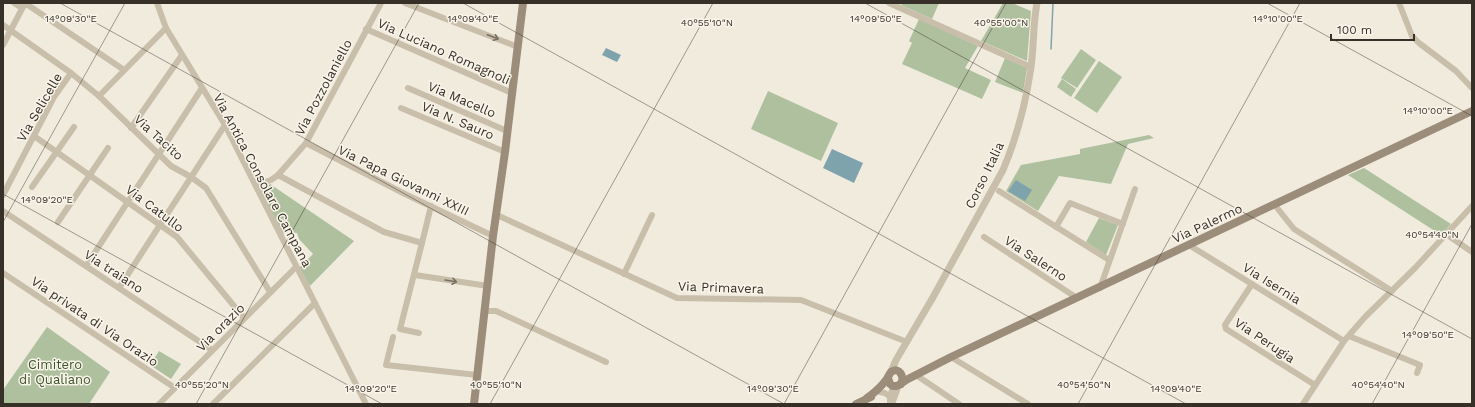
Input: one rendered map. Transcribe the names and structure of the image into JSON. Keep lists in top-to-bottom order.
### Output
{
  "streets": {
    "main road": ["Via Palermo"],
    "street": [
      "Via Luciano Romagnoli",
      "Via Pozzolaniello",
      "Via Macello",
      "Via Selicelle",
      "Via N. Sauro",
      "Via Tacito",
      "Corso Italia",
      "Via Antica Consolare Campana",
      "Via Papa Giovanni XXIII",
      "Via Catullo",
      "Via Salerno",
      "Via traiano",
      "Via Isernia",
      "Via Primavera",
      "Via privata di Via Orazio",
      "Via orazio",
      "Via Perugia"
    ]
  },
  "crossings": [
    ["Via Luciano Romagnoli", "Via Pozzolaniello"],
    ["Via Pozzolaniello", "Via Antica Consolare Campana"],
    ["Via Pozzolaniello", "Via Papa Giovanni XXIII"],
    ["Via Selicelle", "Via Tacito"],
    ["Via Selicelle", "Via Catullo"],
    ["Via Tacito", "Via orazio"],
    ["Corso Italia", "Via Primavera"],
    ["Via Antica Consolare Campana", "Via orazio"],
    ["Via Catullo", "Via orazio"],
    ["Via Palermo", "Via Salerno"],
    ["Via Palermo", "Via Isernia"],
    ["Via traiano", "Via orazio"],
    ["Via Isernia", "Via Perugia"],
    ["Via privata di Via Orazio", "Via orazio"]
  ],
  "parks": ["Cimitero di Qualiano"],
  "scale_bar": "100 m",
  "coordinates": [
    "14°09'30\"E",
    "14°09'40\"E",
    "14°09'50\"E",
    "14°10'00\"E",
    "40°55'10\"N",
    "40°55'00\"N",
    "14°09'20\"E",
    "40°54'40\"N",
    "40°55'20\"N",
    "40°54'50\"N"
  ]
}
